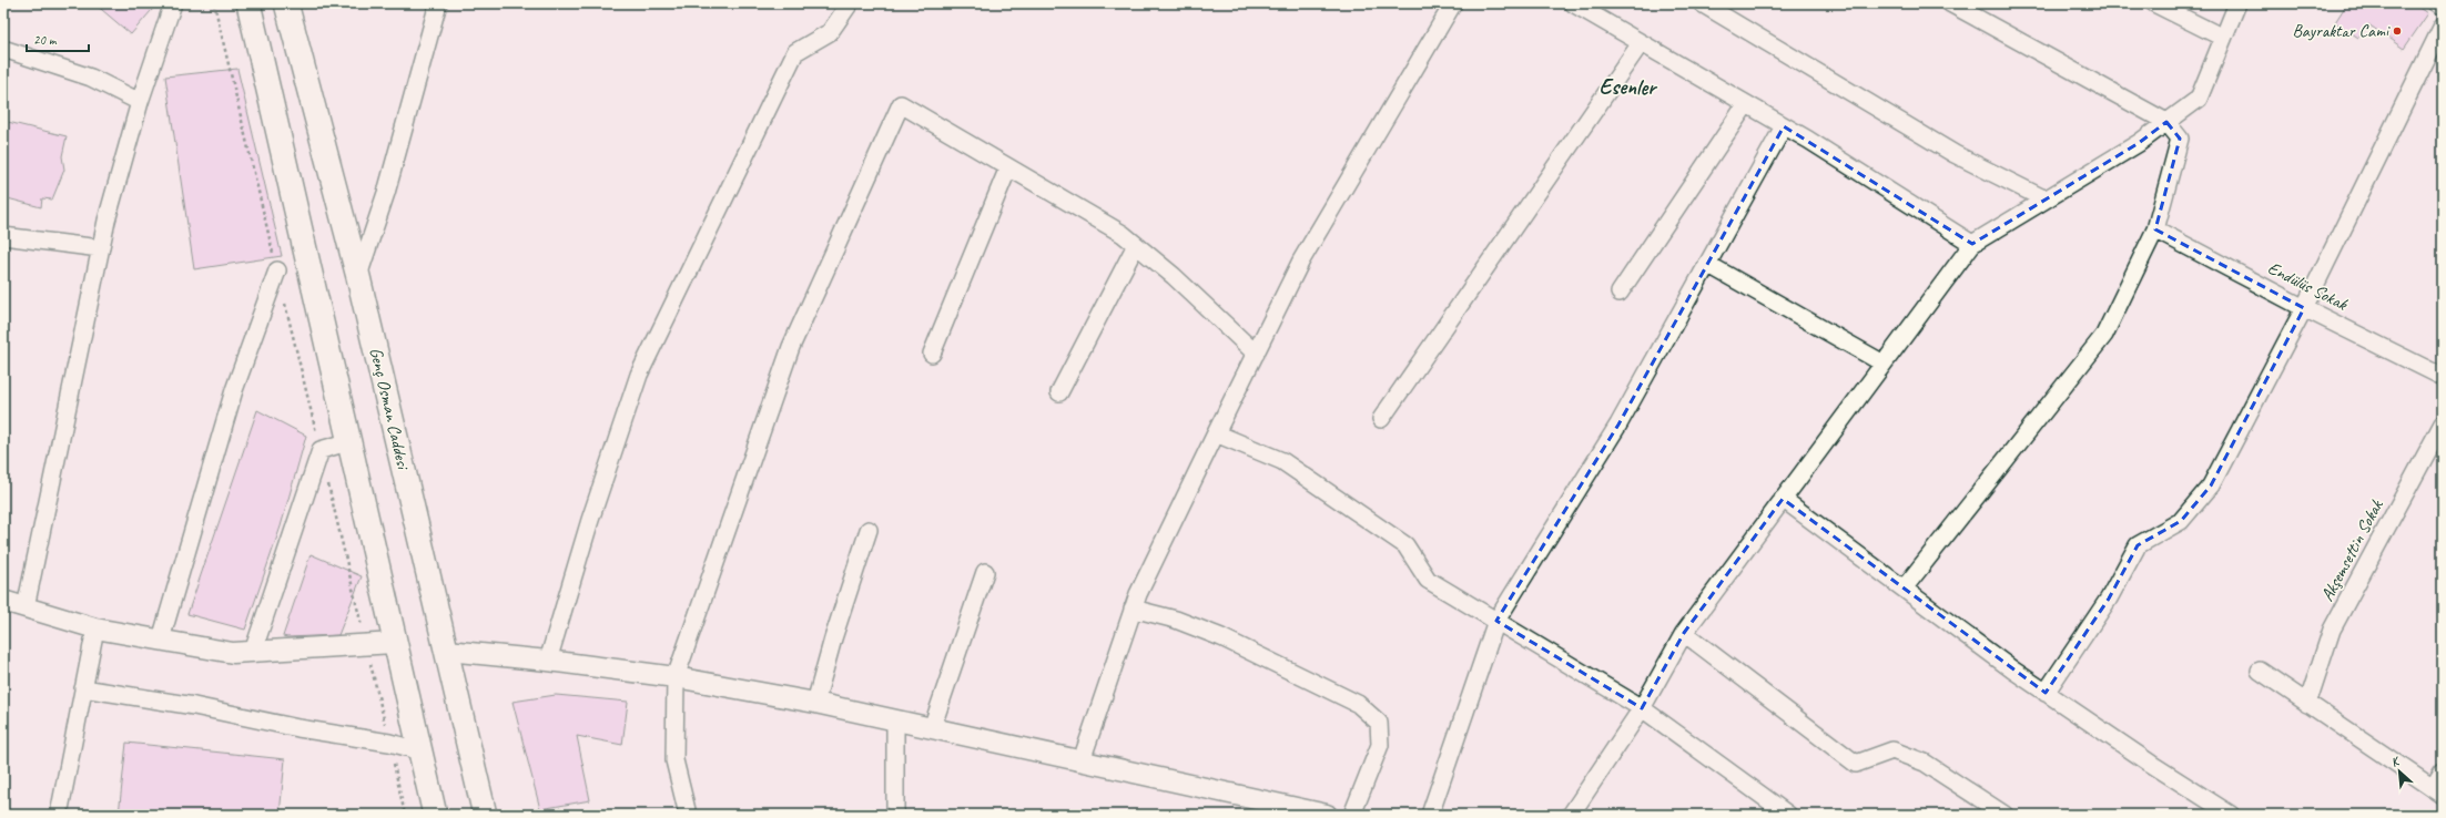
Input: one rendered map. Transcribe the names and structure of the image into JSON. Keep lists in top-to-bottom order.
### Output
{
  "streets": {
    "main road": ["Genç Osman Caddesi"],
    "street": ["Endülüs Sokak", "Akşemsettin Sokak"]
  },
  "districts": ["Esenler"],
  "places": ["Bayraktar Cami"],
  "scale_bar": "20 m",
  "north": "top left"
}
